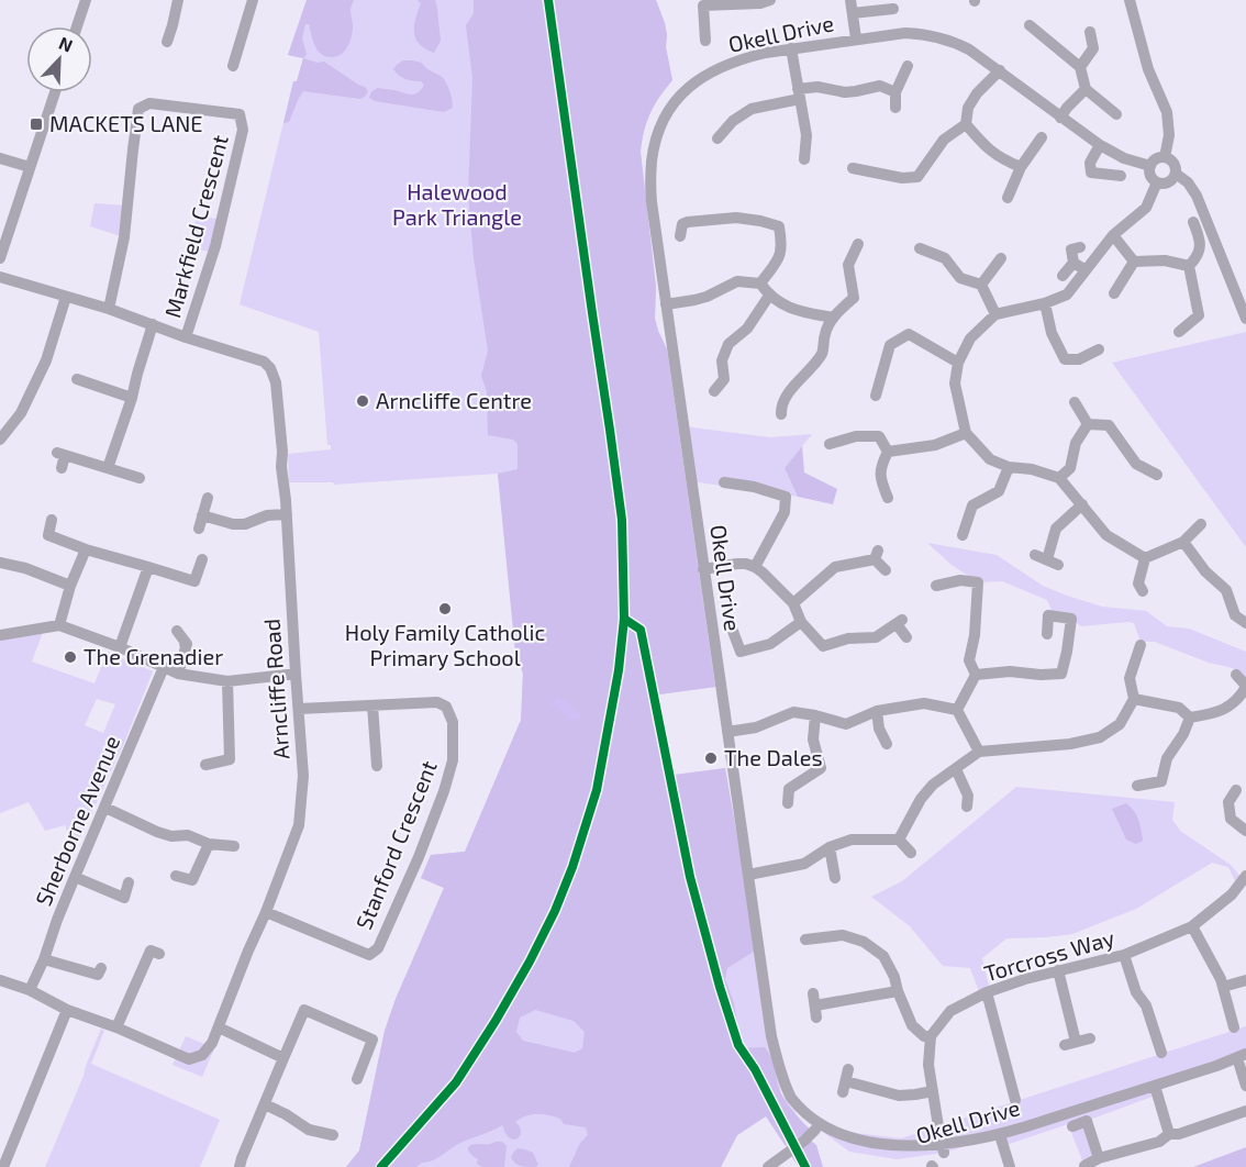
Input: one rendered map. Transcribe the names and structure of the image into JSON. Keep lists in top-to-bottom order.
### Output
{
  "streets": {
    "street": [
      "Okell Drive",
      "Markfield Crescent",
      "Arncliffe Road",
      "Sherborne Avenue",
      "Stanford Crescent",
      "Torcross Way"
    ]
  },
  "crossings": [
    ["Markfield Crescent", "Arncliffe Road"],
    ["Arncliffe Road", "Sherborne Avenue"],
    ["Arncliffe Road", "Stanford Crescent"]
  ],
  "parks": ["Halewood Park Triangle"],
  "places": {
    "transit": ["MACKETS LANE"],
    "other": [
      "Arncliffe Centre",
      "Holy Family Catholic Primary School",
      "The Grenadier",
      "The Dales"
    ]
  },
  "north": "top right"
}
